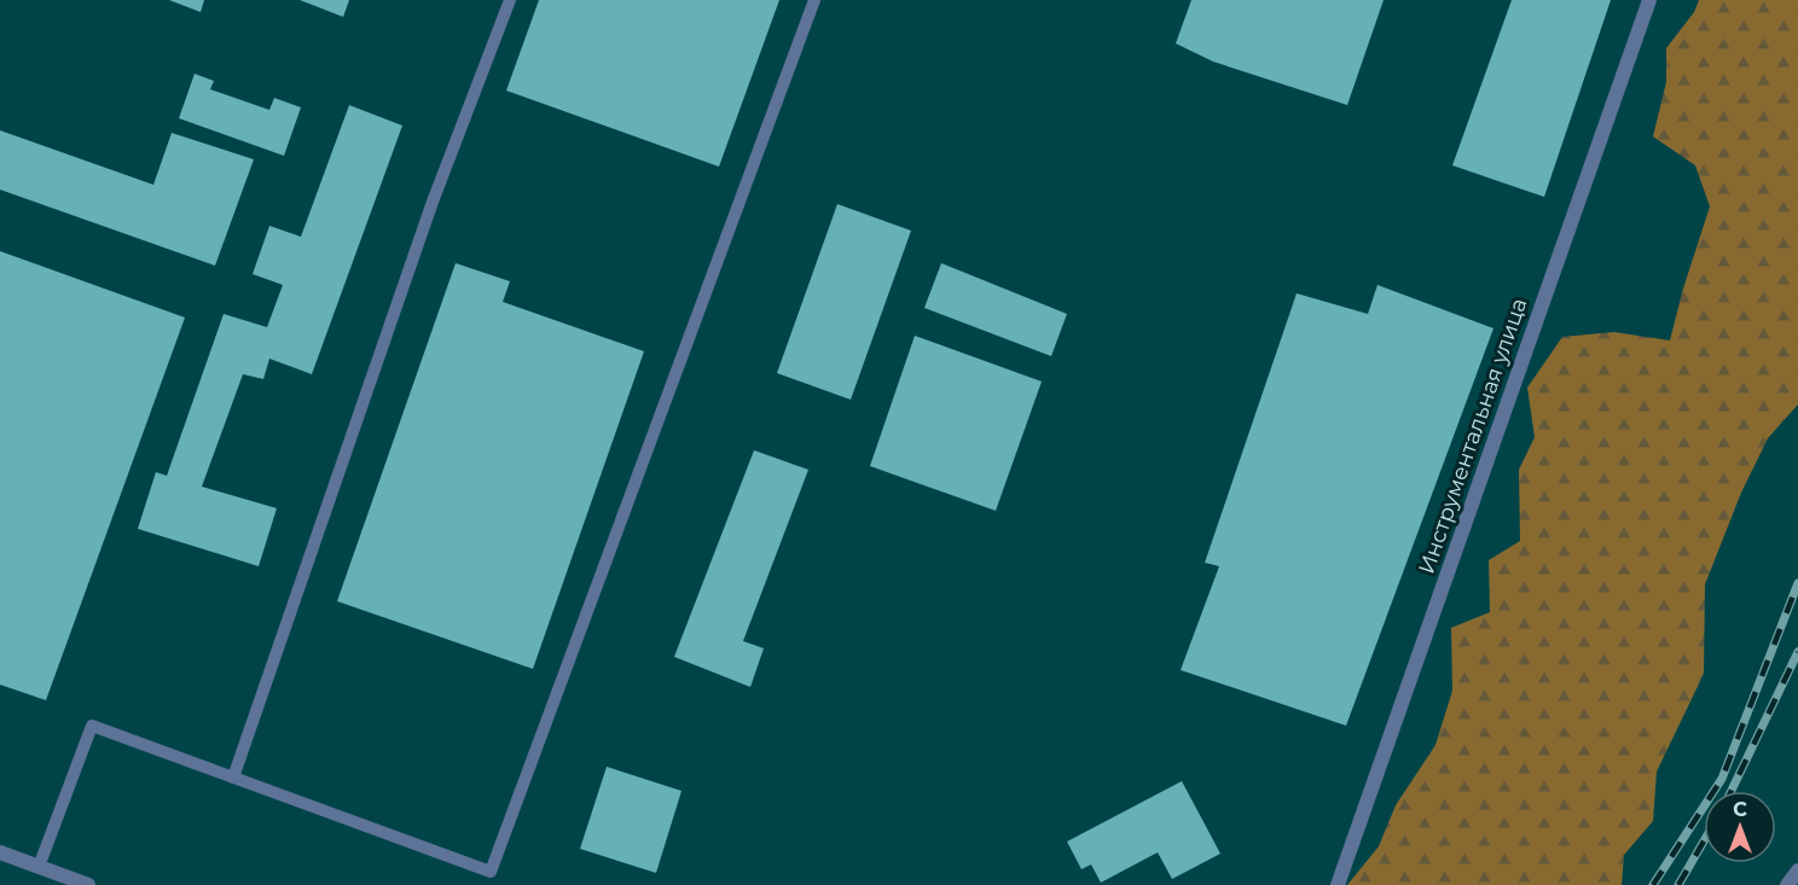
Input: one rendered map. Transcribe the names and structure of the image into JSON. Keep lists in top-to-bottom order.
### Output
{
  "streets": {
    "street": ["Инструментальная улица"]
  },
  "north": "top"
}
